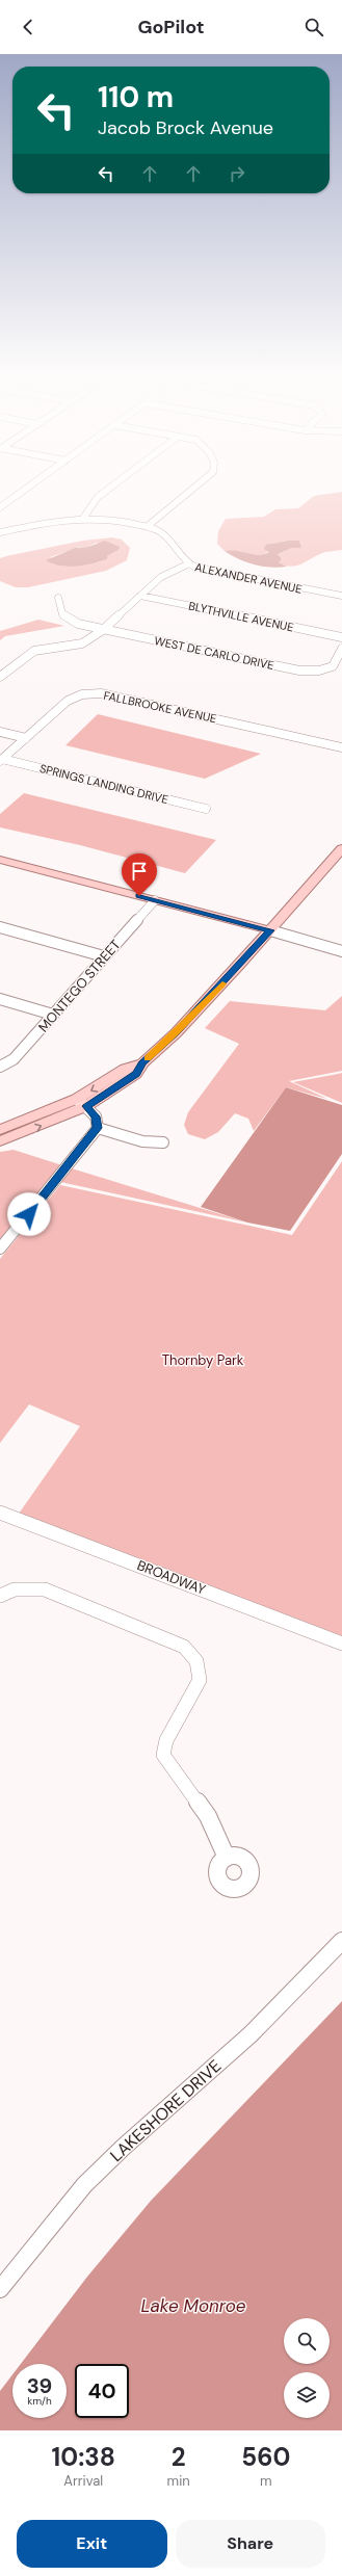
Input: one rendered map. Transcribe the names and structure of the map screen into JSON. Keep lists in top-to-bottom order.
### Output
{
  "streets": {
    "street": [
      "ALEXANDER AVENUE",
      "BLYTHVILLE AVENUE",
      "WEST DE CARLO DRIVE",
      "FALLBROOKE AVENUE",
      "SPRINGS LANDING DRIVE",
      "MONTEGO STREET",
      "BROADWAY",
      "LAKESHORE DRIVE"
    ]
  },
  "crossings": [
    ["FALLBROOKE AVENUE", "SPRINGS LANDING DRIVE"]
  ],
  "water": ["Lake Monroe"],
  "parks": ["Thornby Park"],
  "page": {
    "header": "GoPilot",
    "turn": ["110 m", "Jacob Brock Avenue"],
    "speed": "39 km/h",
    "limit": "40",
    "eta": [
      "10:38",
      "Arrival",
      "2",
      "min",
      "560",
      "m"
    ],
    "buttons": ["Exit", "Share"]
  }
}
